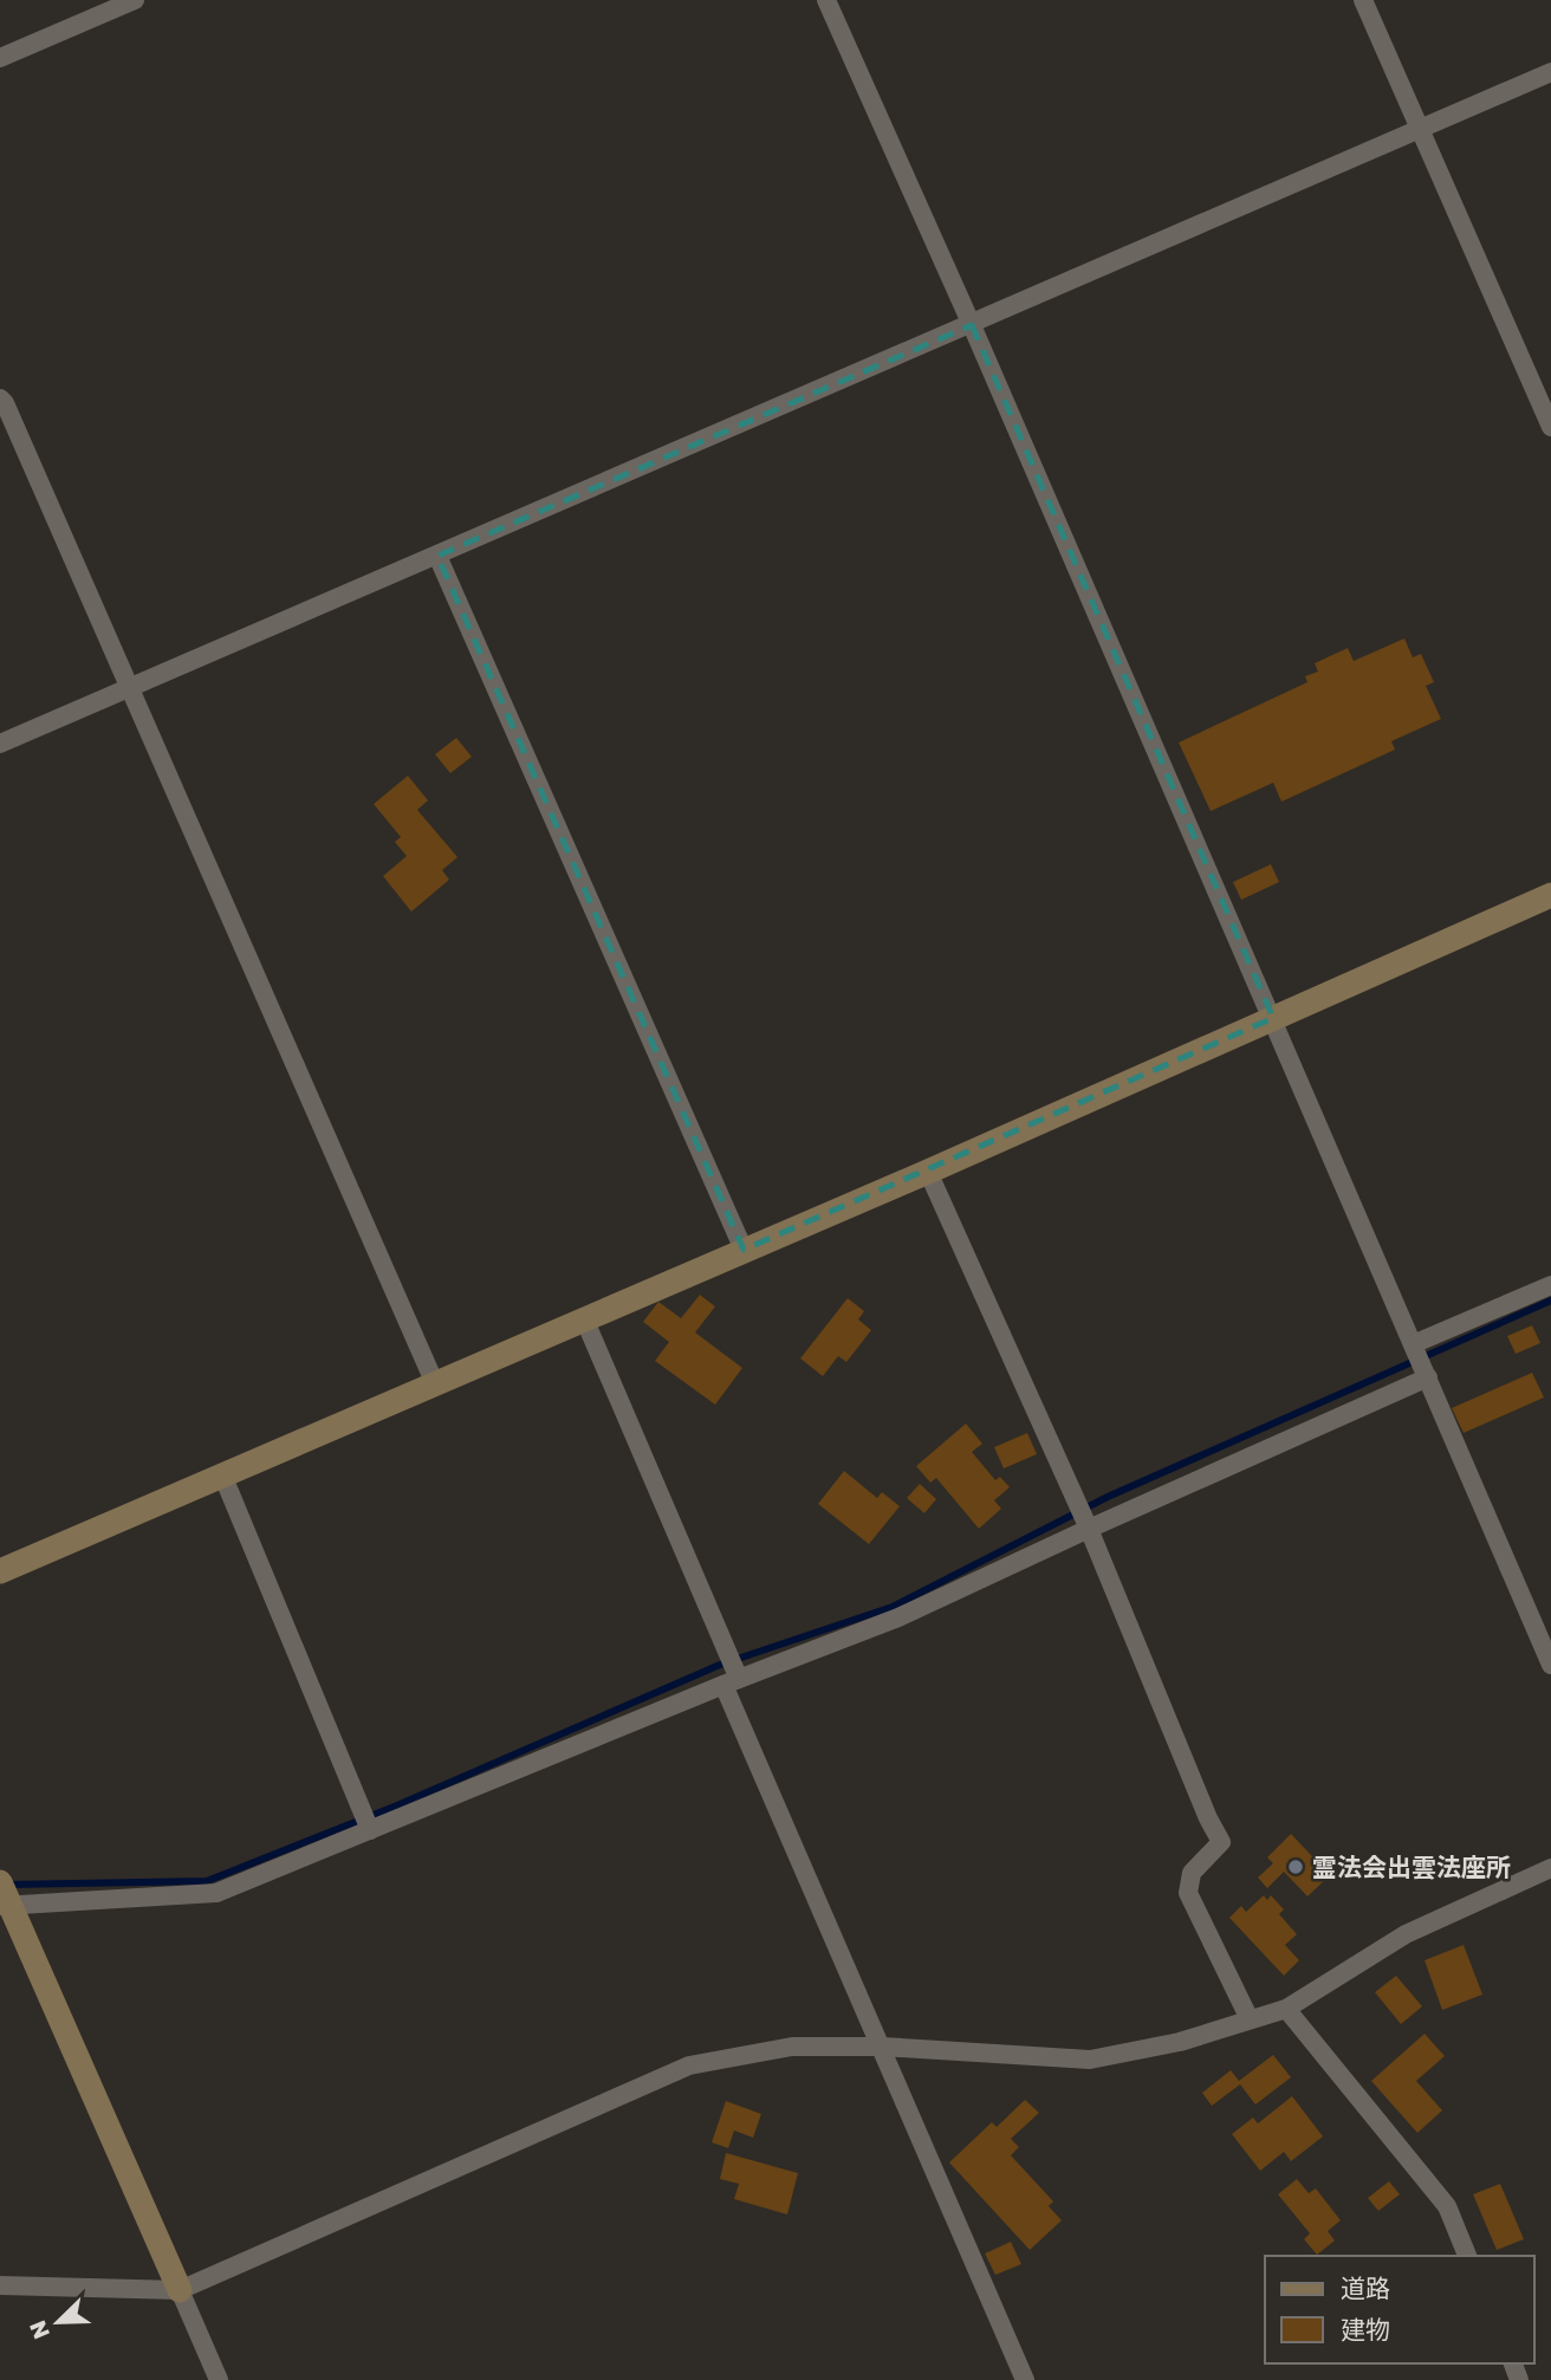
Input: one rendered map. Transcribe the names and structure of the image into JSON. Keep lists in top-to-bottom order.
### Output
{
  "places": ["霊法会出雲法座所"],
  "legend": ["道路", "建物"],
  "north": "bottom left"
}
